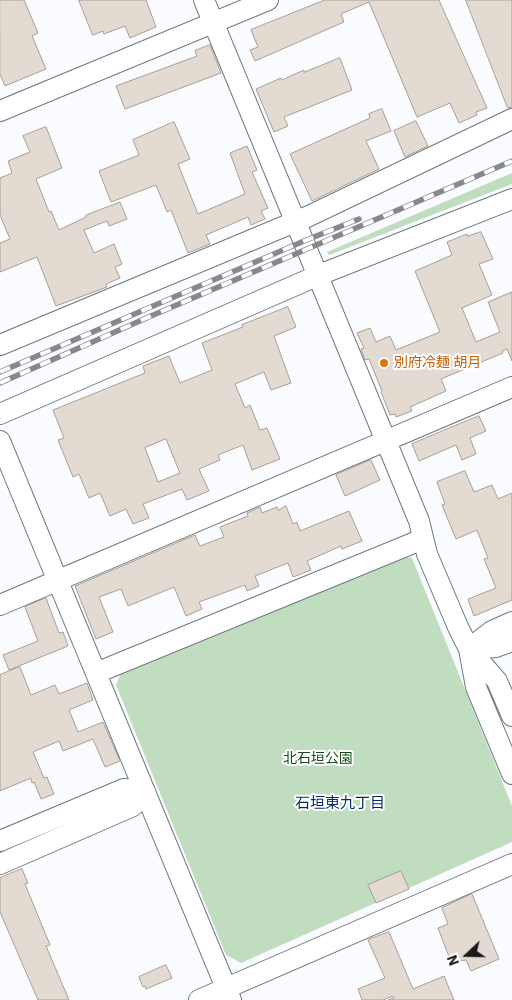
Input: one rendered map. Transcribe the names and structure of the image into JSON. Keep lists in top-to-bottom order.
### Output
{
  "districts": ["石垣東九丁目"],
  "parks": ["北石垣公園"],
  "places": ["別府冷麺 胡月"],
  "north": "left"
}
